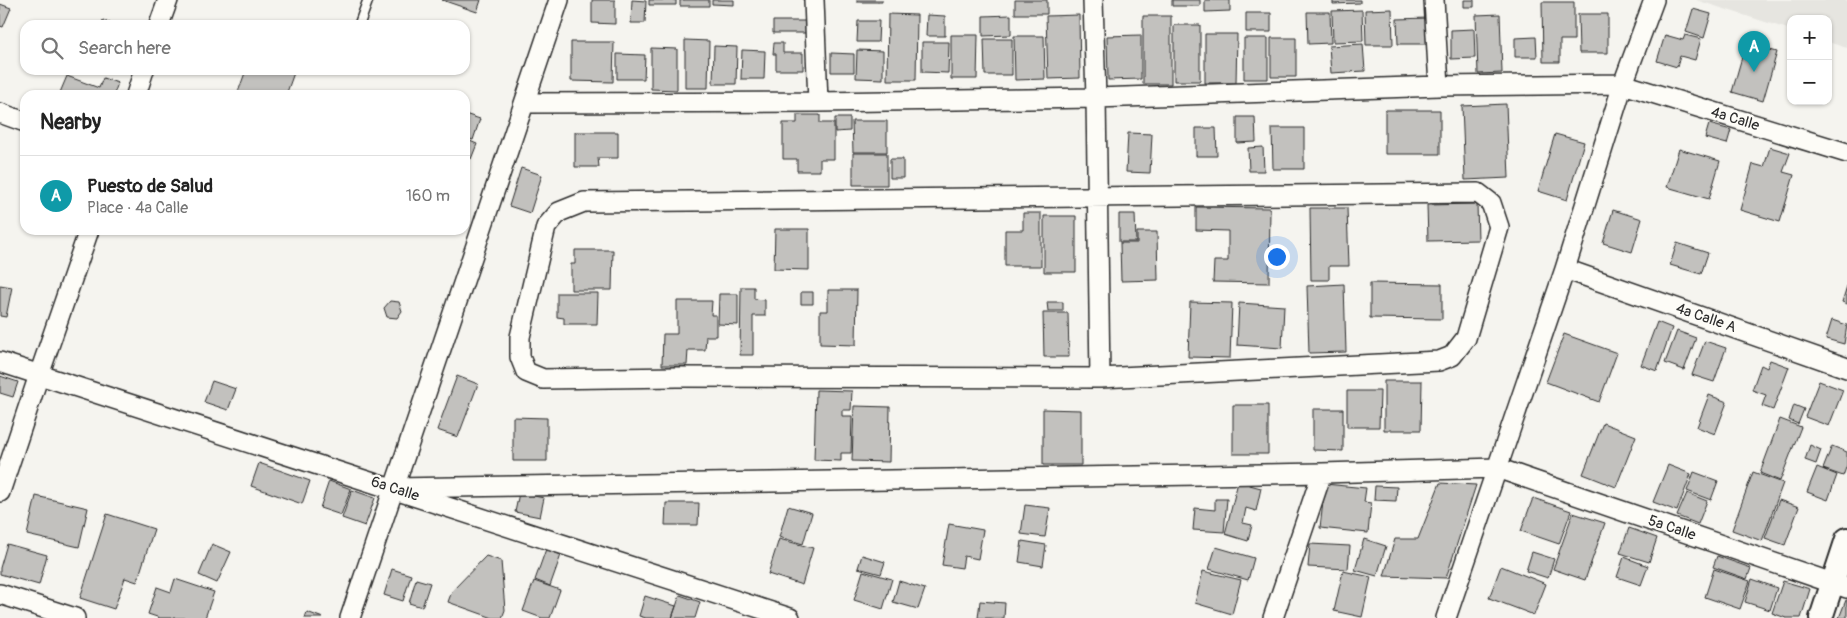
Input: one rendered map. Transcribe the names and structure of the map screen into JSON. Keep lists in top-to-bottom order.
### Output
{
  "streets": {
    "street": [
      "4a Calle",
      "4a Calle A",
      "6a Calle",
      "5a Calle"
    ]
  },
  "page": {
    "map_buttons": ["+", "−"],
    "search": "Search here",
    "pins": "A",
    "heading": "Nearby",
    "list": [
      {
        "mark": "A",
        "name": "Puesto de Salud",
        "note": "Place · 4a Calle",
        "value": "160 m"
      }
    ]
  }
}
